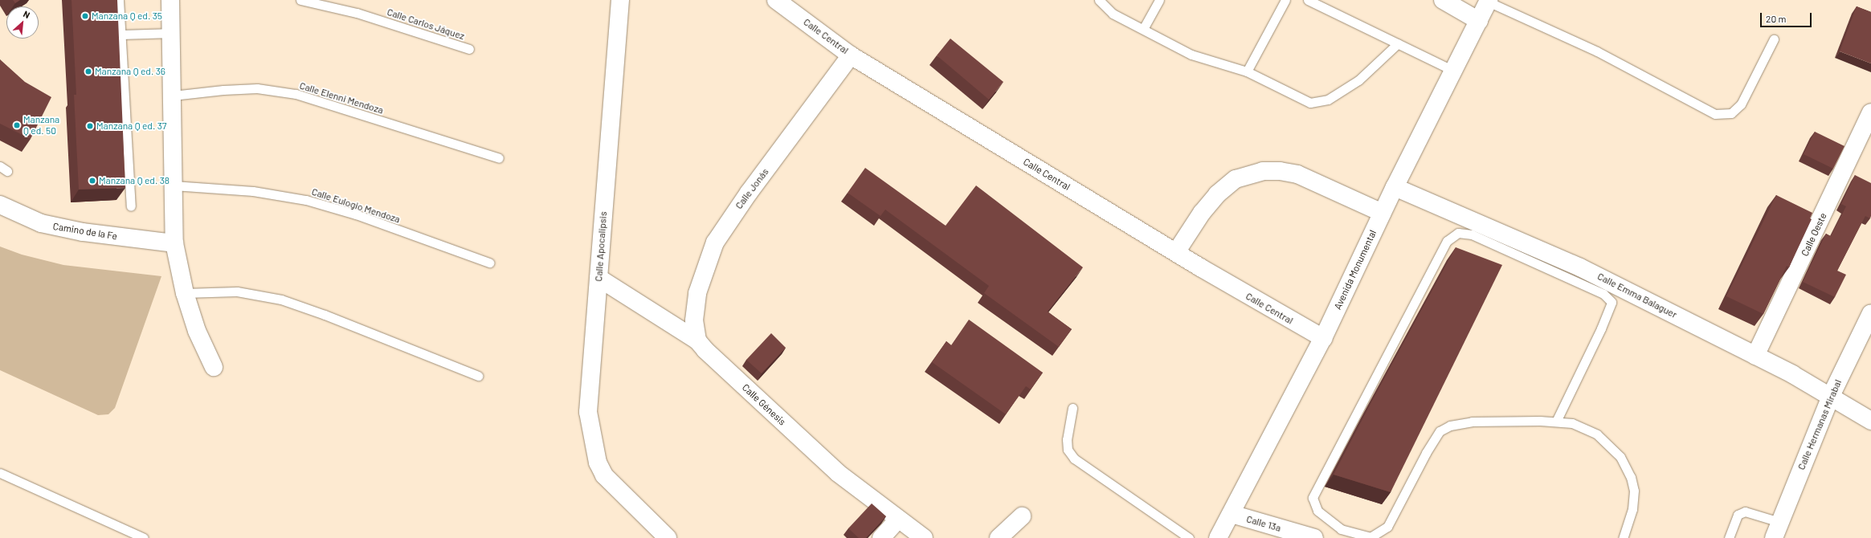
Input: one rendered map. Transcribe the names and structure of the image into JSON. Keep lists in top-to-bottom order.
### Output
{
  "streets": {
    "street": [
      "Calle Central",
      "Calle Jonás",
      "Camino de la Fe",
      "Calle Oeste",
      "Calle Apocalipsis",
      "Avenida Monumental",
      "Calle Emma Balaguer",
      "Calle Génesis",
      "Calle Hermanas Mirabal",
      "Calle 13a"
    ],
    "lane": ["Calle Carlos Jáquez", "Calle Elenni Mendoza", "Calle Eulogio Mendoza"]
  },
  "crossings": [
    ["Calle Central", "Calle Jonás"],
    ["Calle Central", "Avenida Monumental"],
    ["Calle Jonás", "Calle Génesis"],
    ["Calle Oeste", "Calle Emma Balaguer"],
    ["Calle Apocalipsis", "Calle Génesis"],
    ["Avenida Monumental", "Calle Emma Balaguer"],
    ["Avenida Monumental", "Calle 13a"],
    ["Calle Emma Balaguer", "Calle Hermanas Mirabal"]
  ],
  "places": [
    "Manzana Q ed. 35",
    "Manzana Q ed. 36",
    "Manzana Q ed. 50",
    "Manzana Q ed. 37",
    "Manzana Q ed. 38"
  ],
  "scale_bar": "20 m",
  "north": "top right"
}
